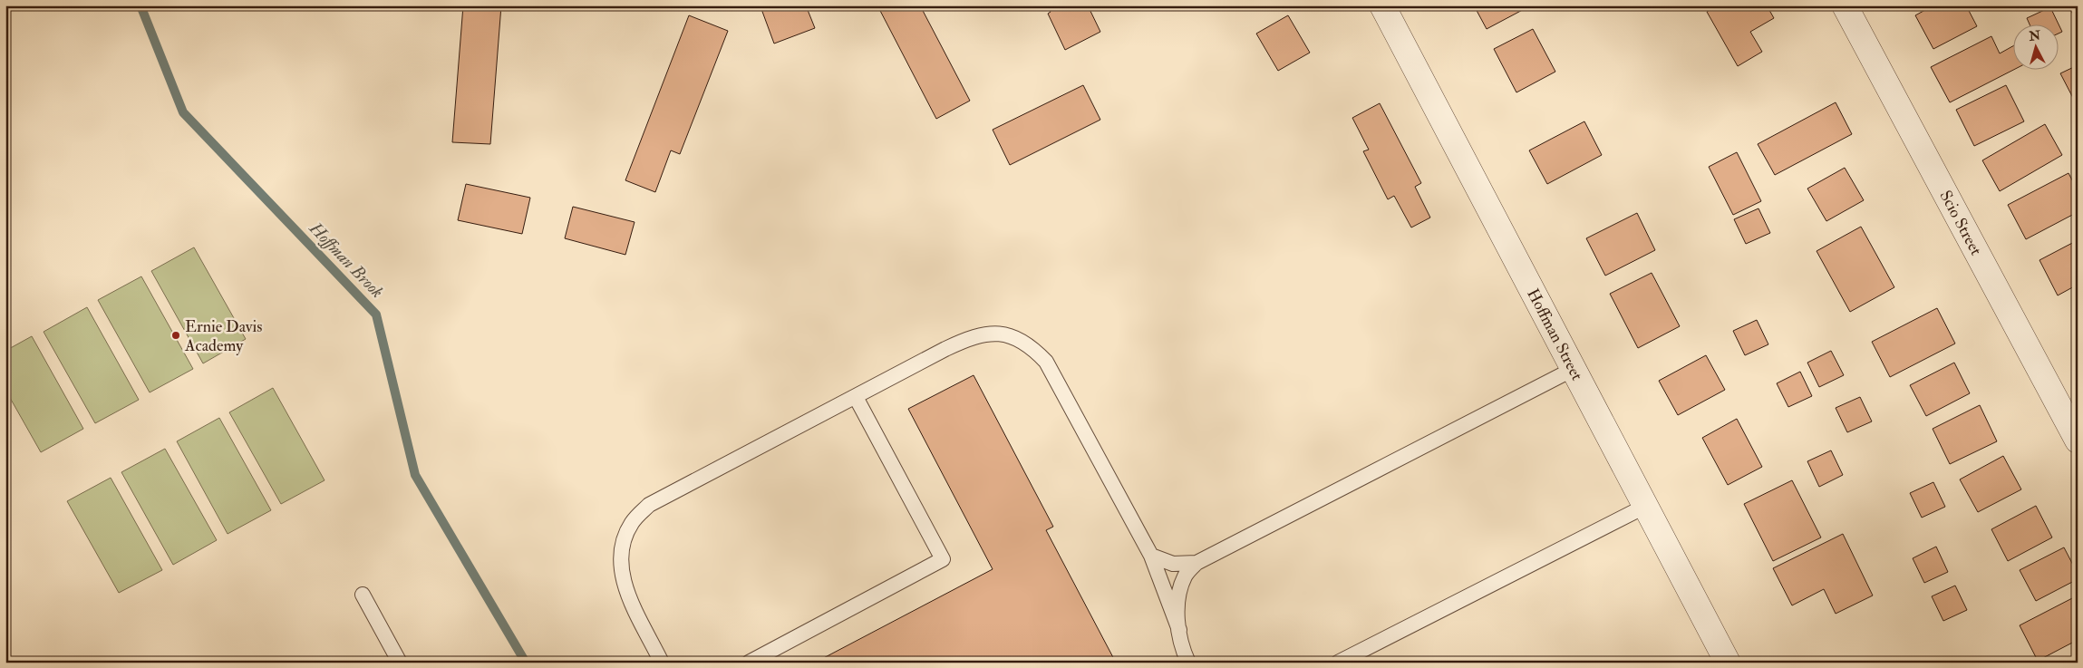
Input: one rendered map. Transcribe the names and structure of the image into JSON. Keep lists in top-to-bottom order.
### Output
{
  "streets": {
    "street": ["Scio Street", "Hoffman Street"]
  },
  "water": ["Hoffman Brook"],
  "places": ["Ernie Davis Academy"],
  "north": "top"
}
